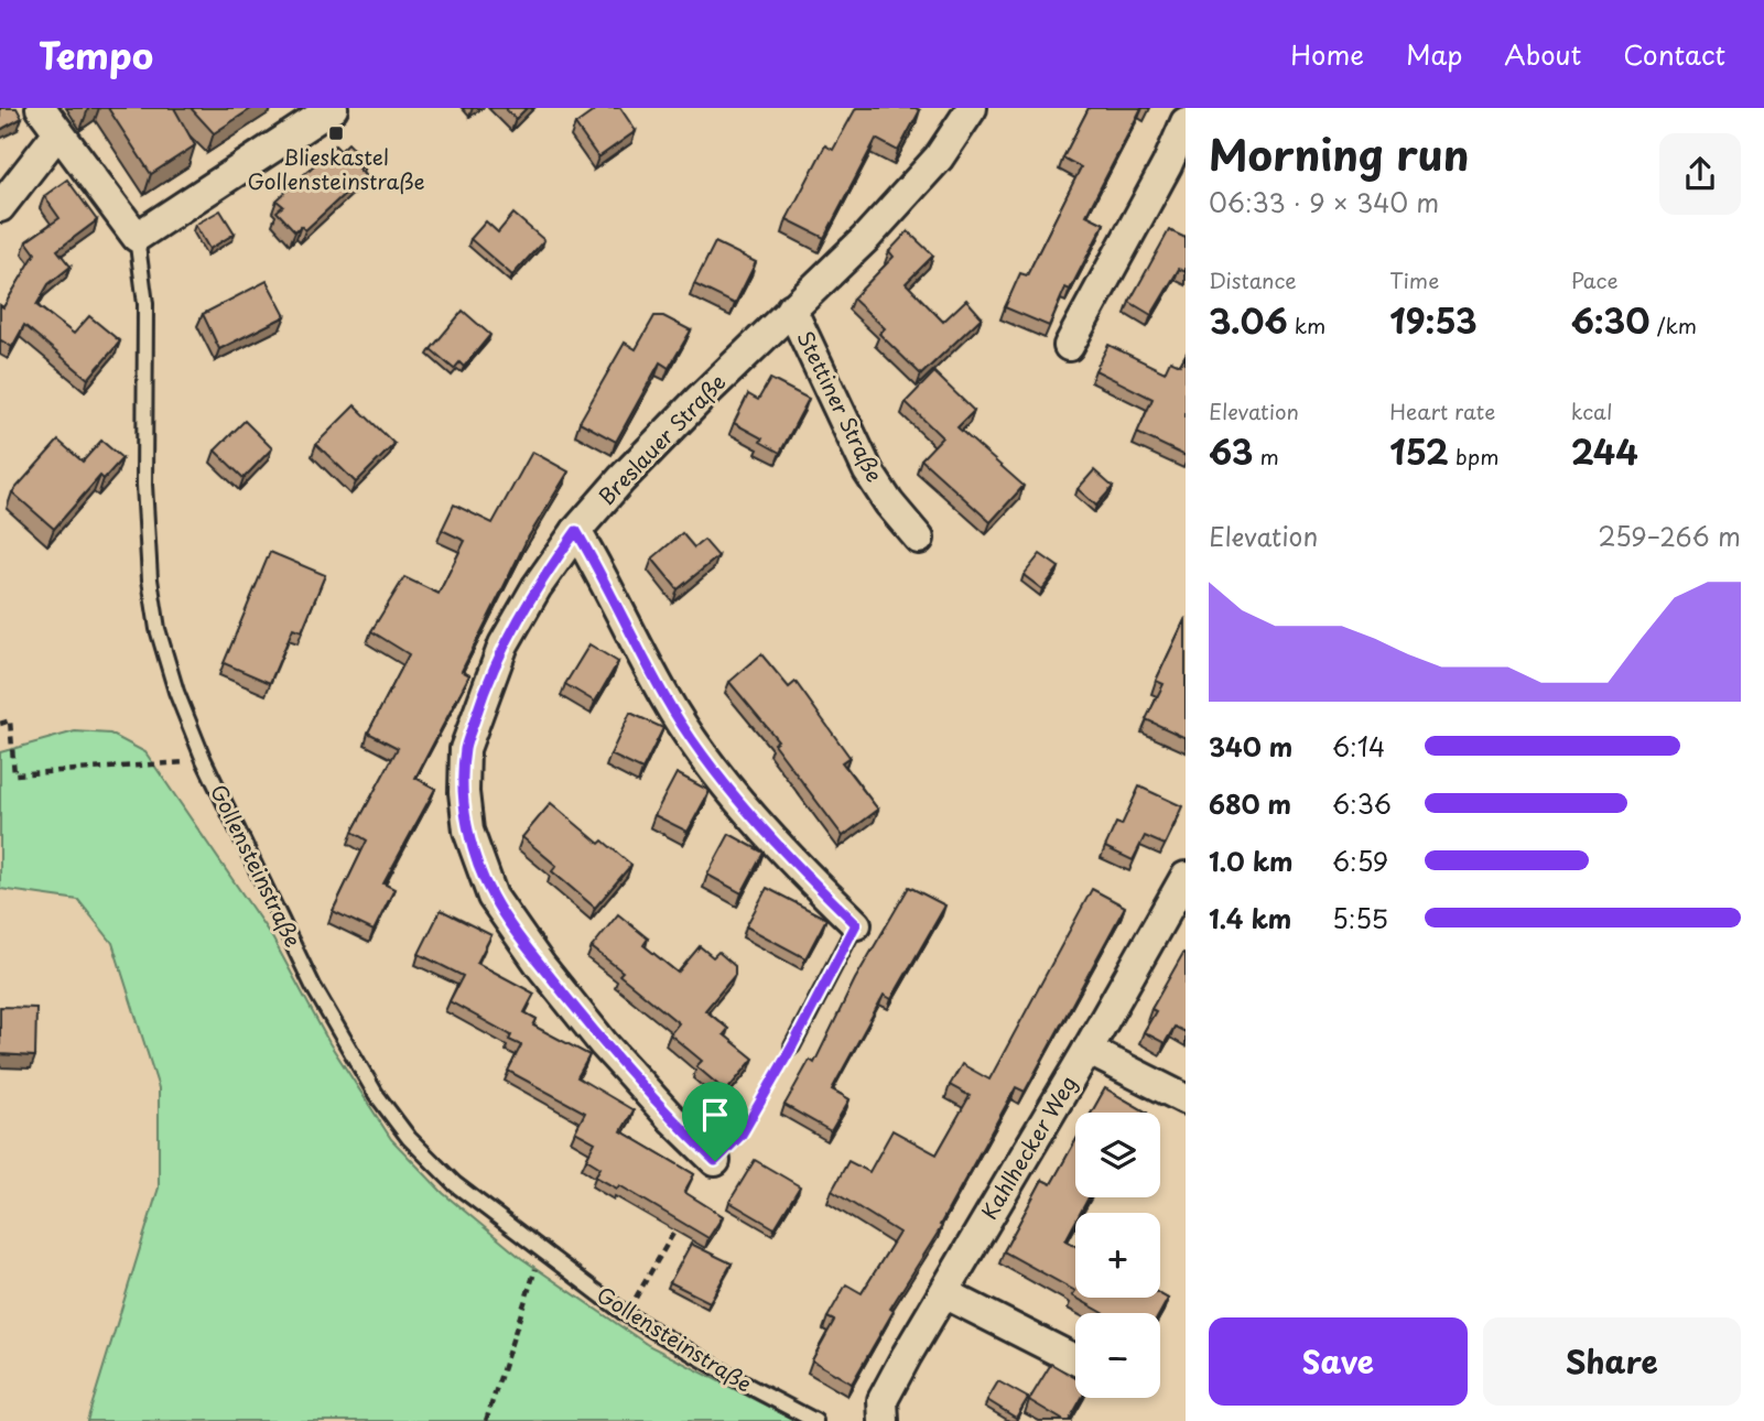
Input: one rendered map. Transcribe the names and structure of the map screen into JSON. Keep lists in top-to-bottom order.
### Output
{
  "streets": {
    "street": ["Stettiner Straße", "Breslauer Straße", "Kahlhecker Weg"],
    "lane": ["Gollensteinstraße"]
  },
  "crossings": [
    ["Stettiner Straße", "Breslauer Straße"]
  ],
  "places": {
    "transit": ["Blieskastel Gollensteinstraße"]
  },
  "page": {
    "header": "Tempo",
    "nav": [
      "Home",
      "Map",
      "About",
      "Contact"
    ],
    "heading": ["Morning run", "06:33 · 9 × 340 m"],
    "stats": [
      ["Distance", "3.06 km"],
      ["Time", "19:53"],
      ["Pace", "6:30 /km"],
      ["Elevation", "63 m"],
      ["Heart rate", "152 bpm"],
      ["kcal", "244"]
    ],
    "chart": ["Elevation", "259–266 m"],
    "list": [
      {
        "name": "340 m",
        "note": "6:14"
      },
      {
        "name": "680 m",
        "note": "6:36"
      },
      {
        "name": "1.0 km",
        "note": "6:59"
      },
      {
        "name": "1.4 km",
        "note": "5:55"
      }
    ],
    "map_buttons": ["+", "−"],
    "buttons": ["Save", "Share"]
  }
}
